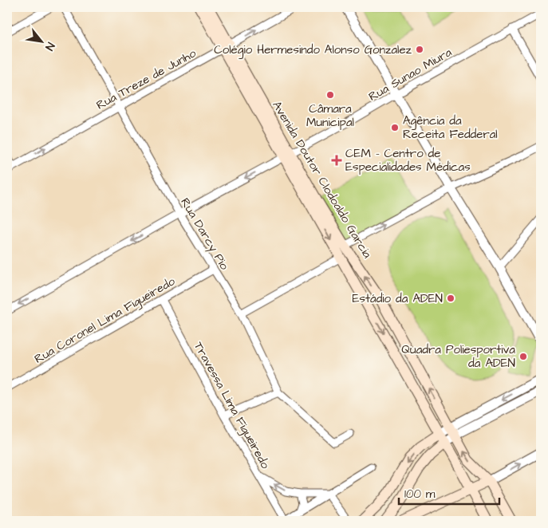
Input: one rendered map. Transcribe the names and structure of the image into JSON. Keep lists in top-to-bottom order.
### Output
{
  "streets": {
    "main road": ["Avenida Doutor Clodoaldo Garcia"],
    "street": [
      "Rua Sunao Miura",
      "Rua Treze de Junho",
      "Rua Darcy Pio",
      "Rua Coronel Lima Figueiredo",
      "Travessa Lima Figueiredo"
    ]
  },
  "crossings": [
    ["Rua Sunao Miura", "Avenida Doutor Clodoaldo Garcia"],
    ["Rua Sunao Miura", "Rua Darcy Pio"],
    ["Rua Treze de Junho", "Avenida Doutor Clodoaldo Garcia"],
    ["Rua Treze de Junho", "Rua Darcy Pio"],
    ["Rua Darcy Pio", "Rua Coronel Lima Figueiredo"],
    ["Rua Coronel Lima Figueiredo", "Travessa Lima Figueiredo"]
  ],
  "one_way": ["Rua Sunao Miura", "Rua Treze de Junho"],
  "places": {
    "other": [
      "Colégio Hermesindo Alonso Gonzalez",
      "Câmara Municipal",
      "Agência da Receita Fedderal",
      "Estádio da ADEN",
      "Quadra Poliesportiva da ADEN"
    ],
    "health": ["CEM - Centro de Especialidades Médicas"]
  },
  "scale_bar": "100 m",
  "north": "bottom right"
}
